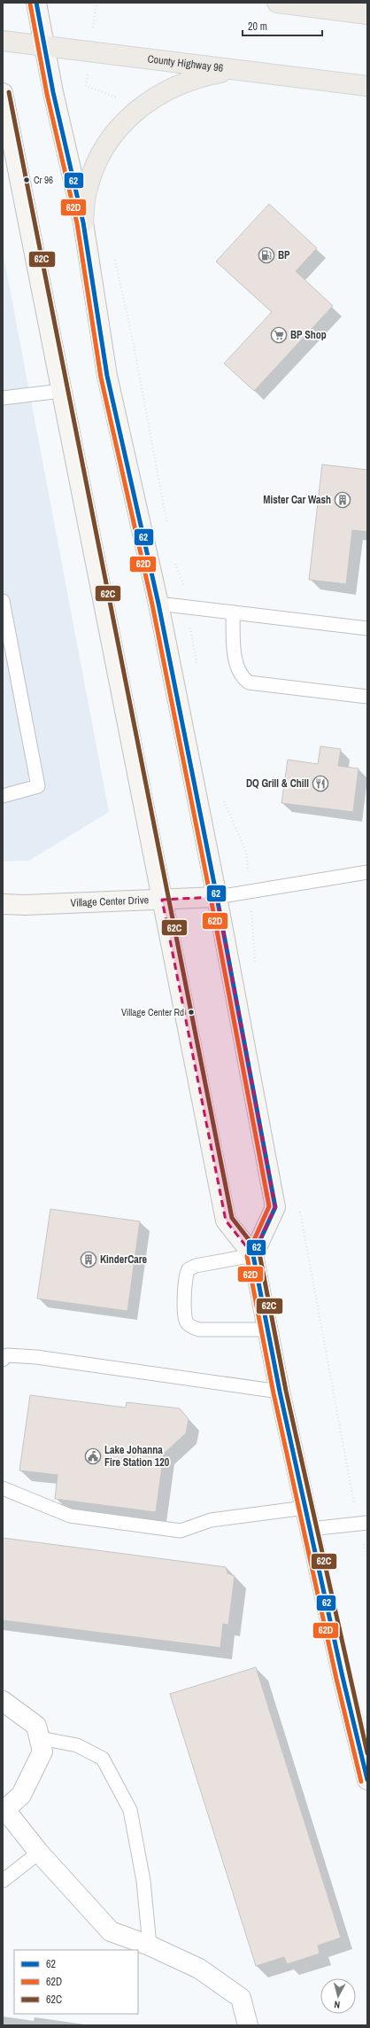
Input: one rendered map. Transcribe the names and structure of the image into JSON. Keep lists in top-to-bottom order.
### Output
{
  "streets": {
    "main road": ["County Highway 96", "Village Center Drive"]
  },
  "places": {
    "other": ["Cr 96", "Village Center Rd"],
    "fuel station": ["BP"],
    "supermarket": ["BP Shop"],
    "building": ["Mister Car Wash", "KinderCare"],
    "restaurant": ["DQ Grill & Chill"],
    "public building": ["Lake Johanna Fire Station 120"]
  },
  "lines": ["transit line 62", "transit line 62D", "transit line 62C"],
  "legend": ["62", "62D", "62C"],
  "scale_bar": "20 m",
  "north": "bottom"
}
